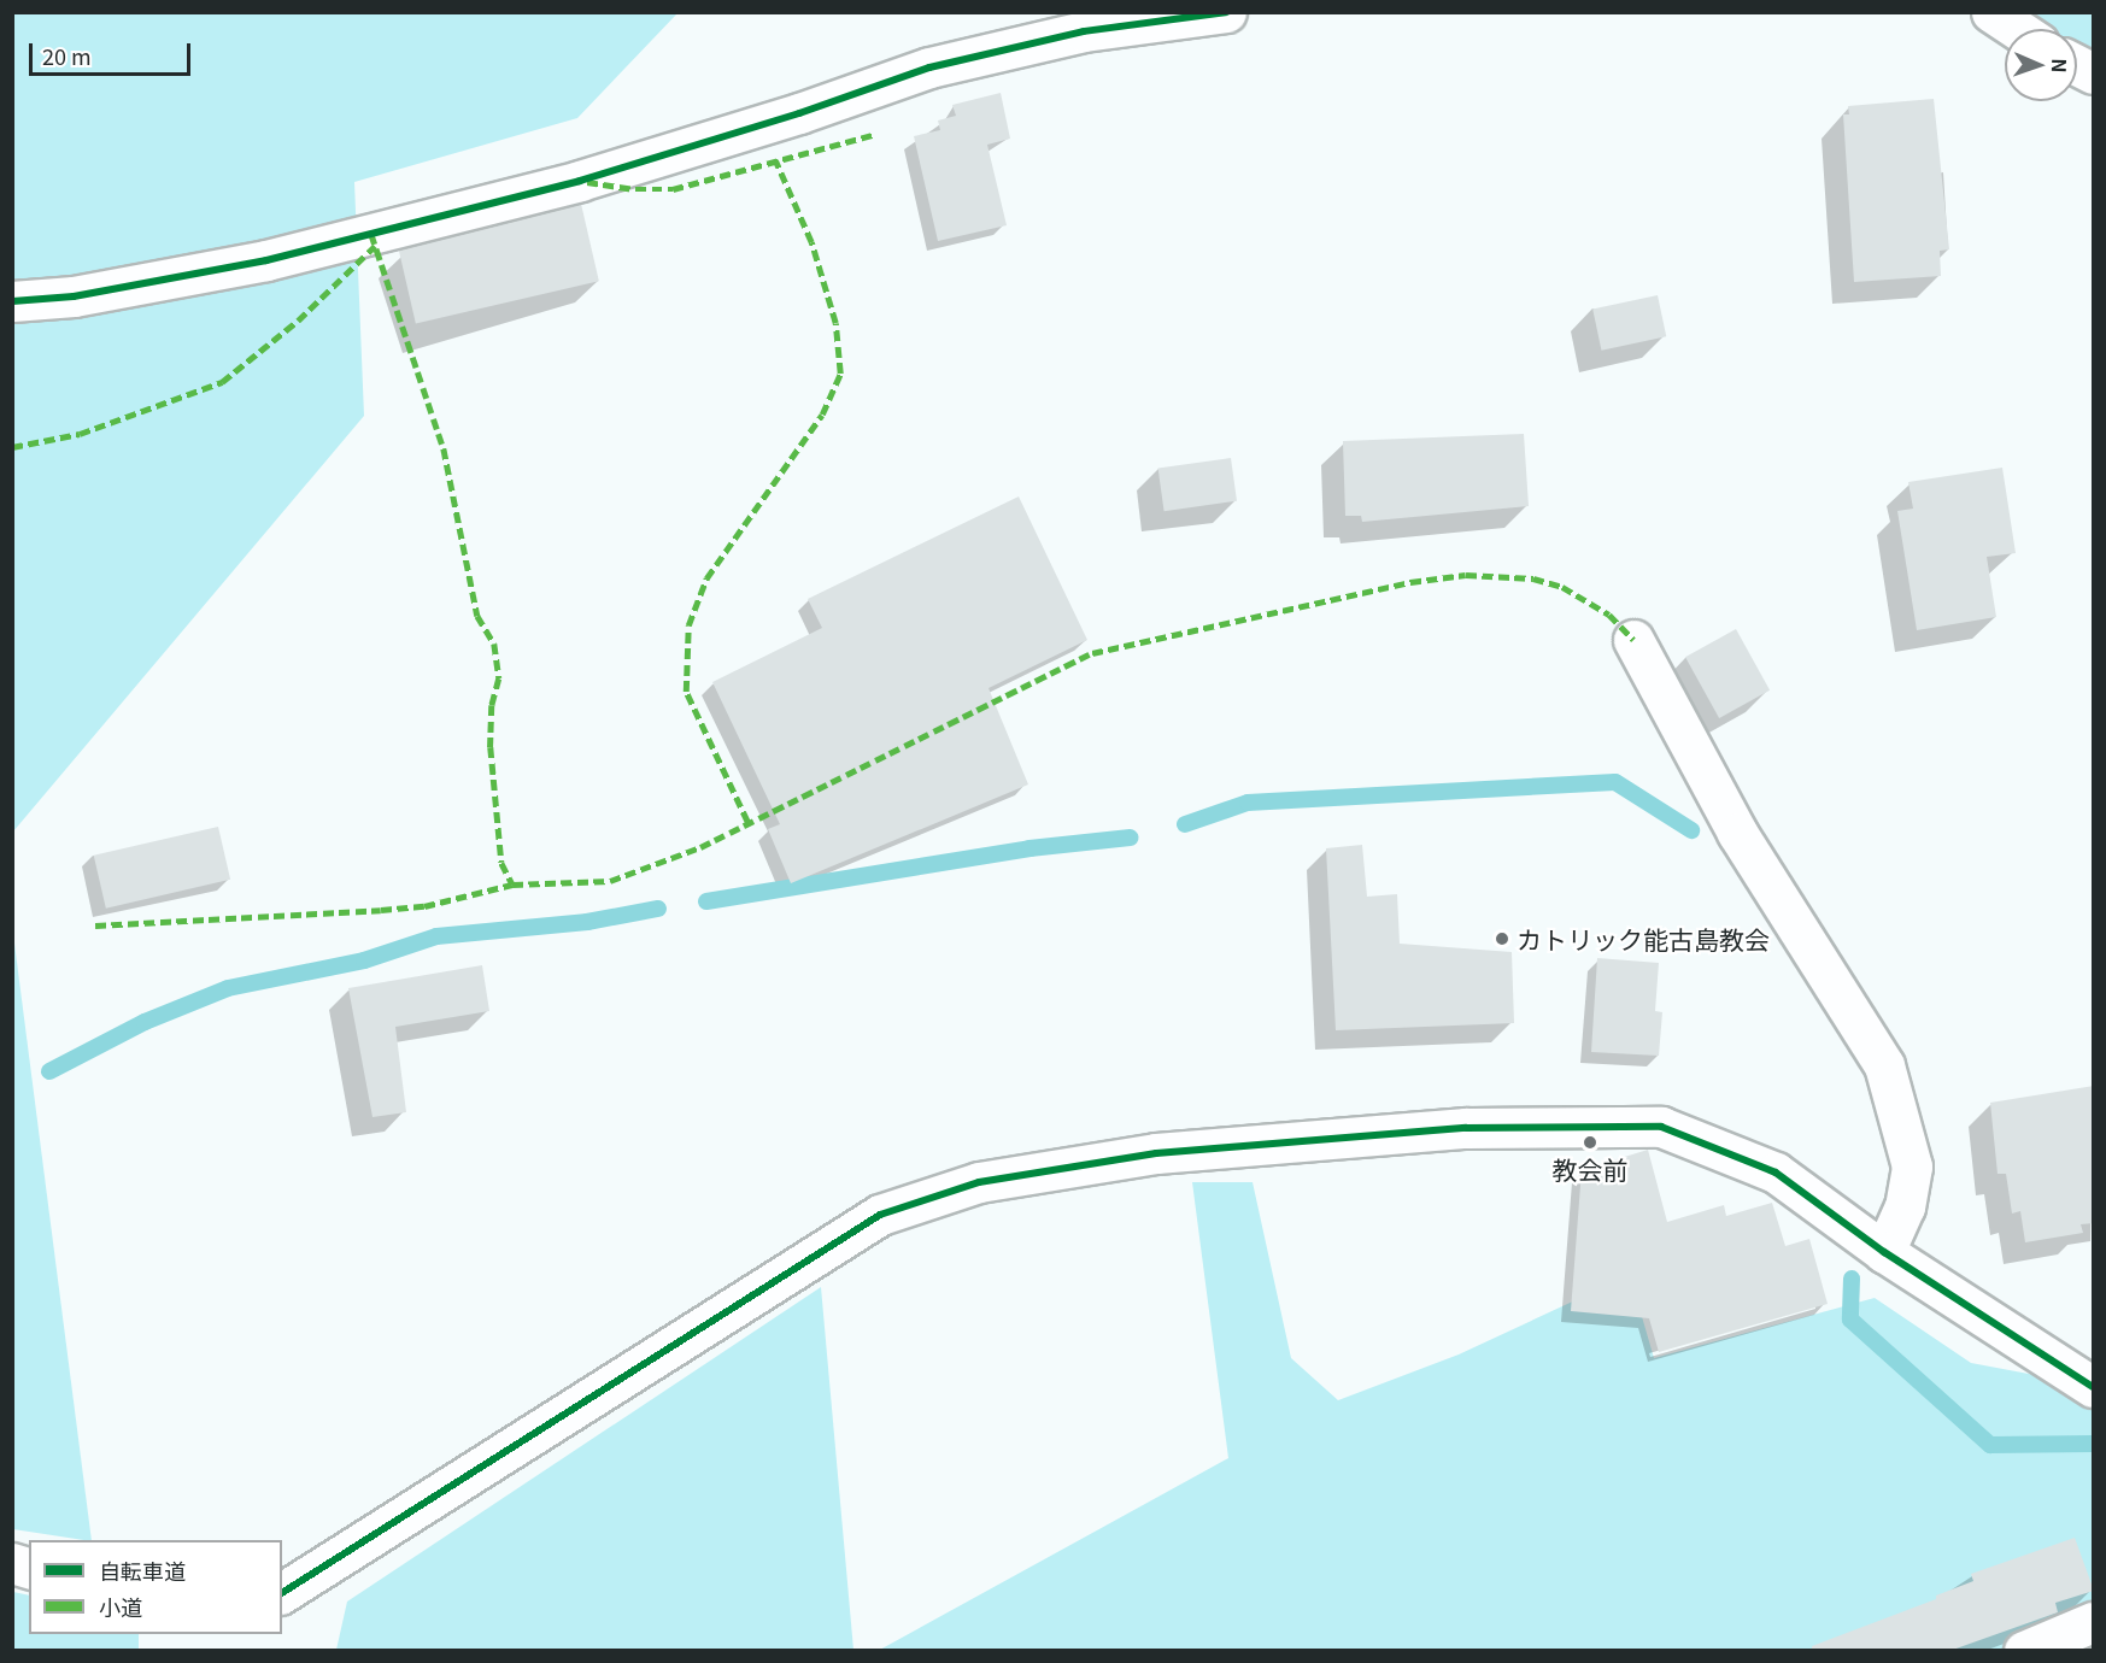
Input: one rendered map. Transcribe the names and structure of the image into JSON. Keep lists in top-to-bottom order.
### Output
{
  "places": ["カトリック能古島教会", "教会前"],
  "legend": ["自転車道", "小道"],
  "scale_bar": "20 m",
  "north": "right"
}
